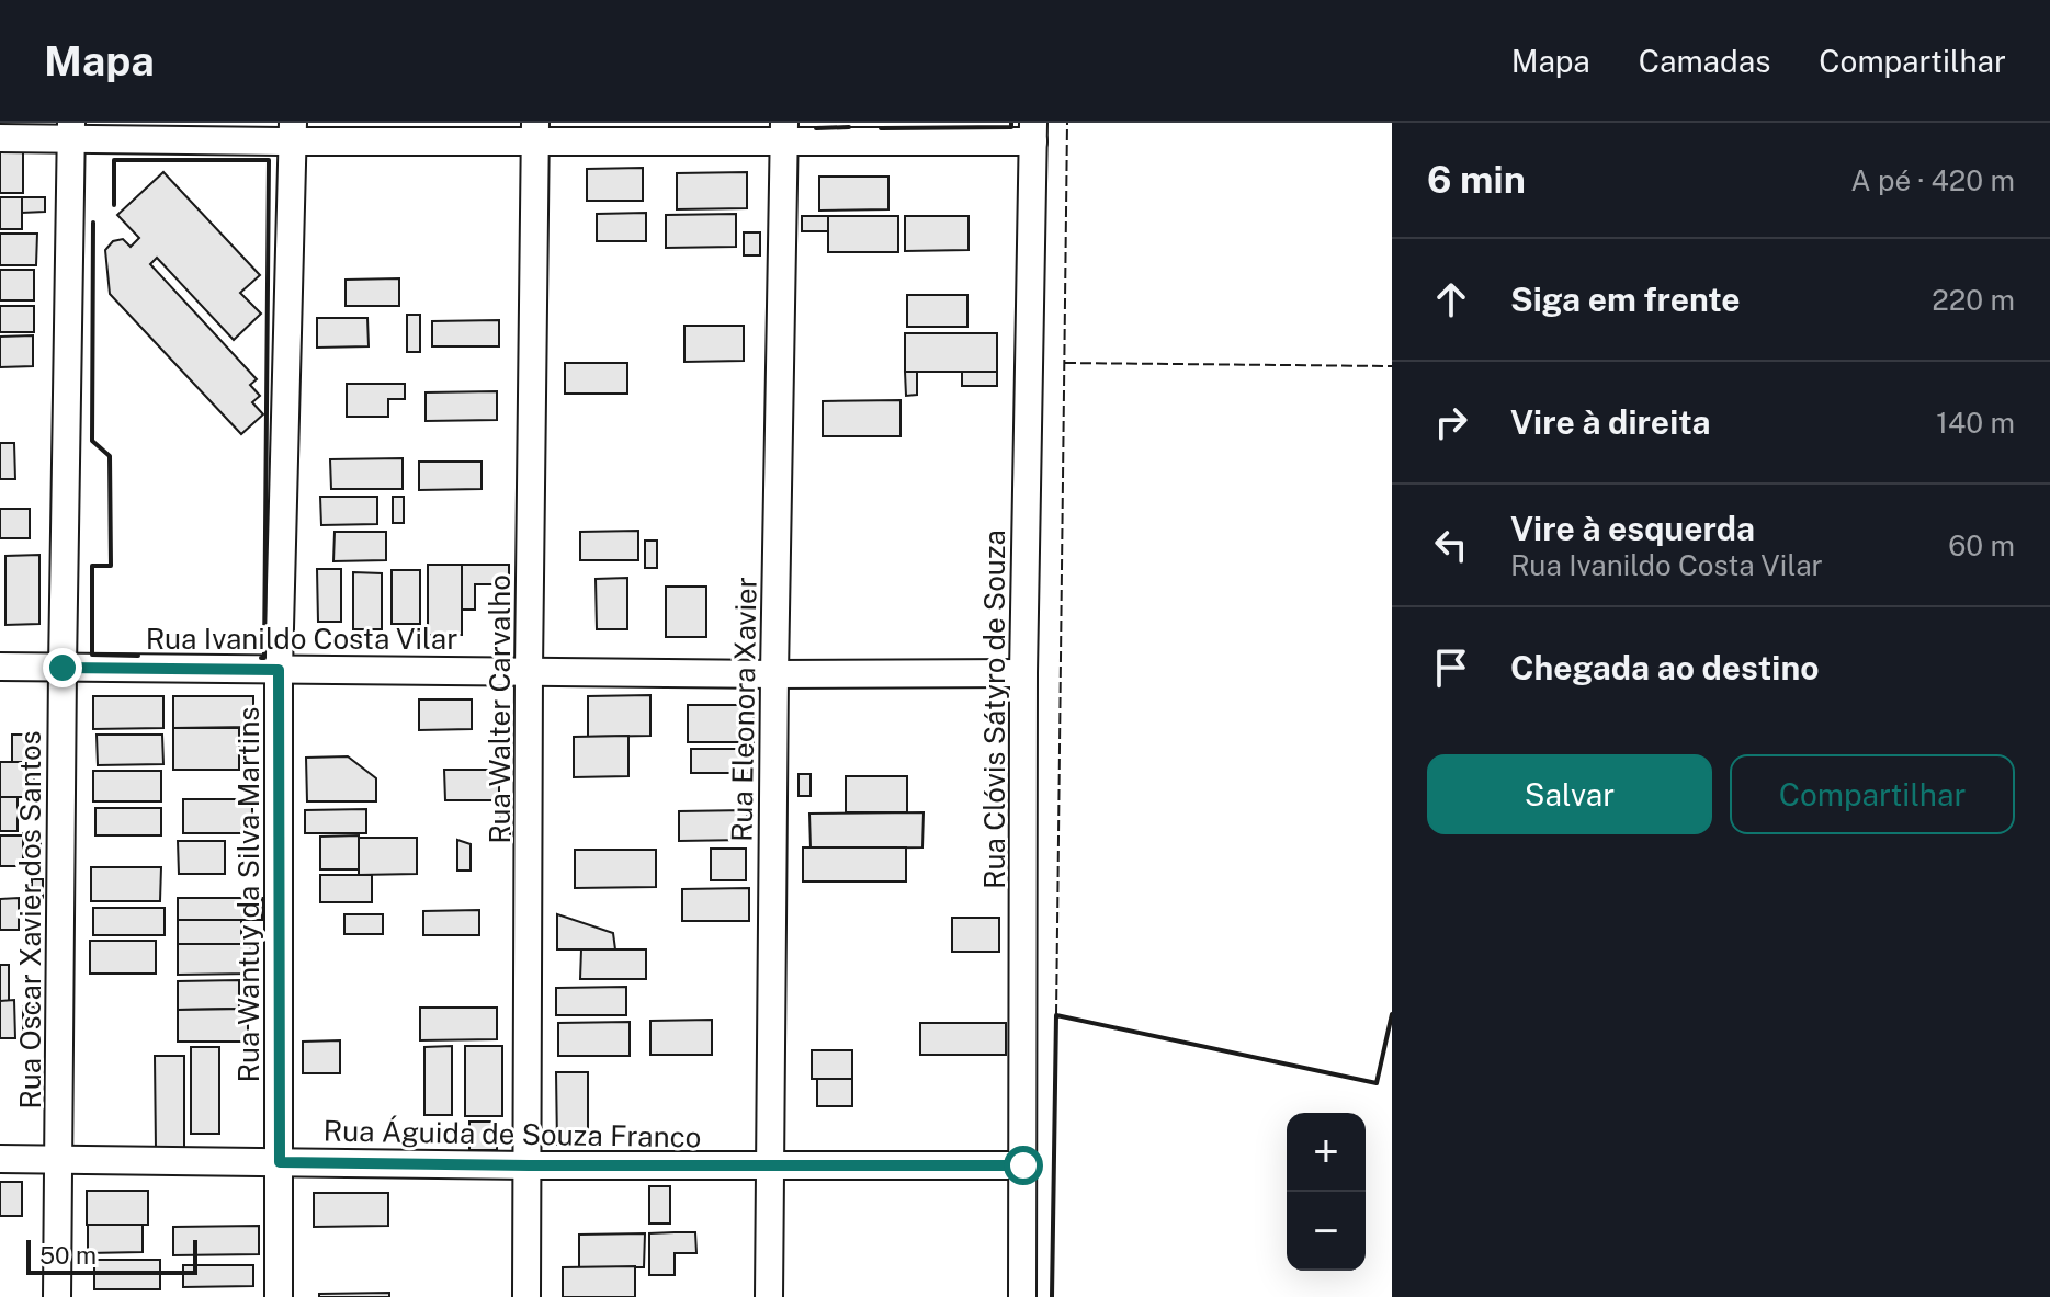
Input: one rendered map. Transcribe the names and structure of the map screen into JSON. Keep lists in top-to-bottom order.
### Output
{
  "streets": {
    "street": [
      "Rua Ivanildo Costa Vilar",
      "Rua Walter Carvalho",
      "Rua Eleonora Xavier",
      "Rua Clóvis Sátyro de Souza",
      "Rua Wantuy da Silva Martins",
      "Rua Oscar Xavier dos Santos",
      "Rua Águida de Souza Franco"
    ]
  },
  "crossings": [
    ["Rua Ivanildo Costa Vilar", "Rua Walter Carvalho"],
    ["Rua Ivanildo Costa Vilar", "Rua Eleonora Xavier"],
    ["Rua Ivanildo Costa Vilar", "Rua Clóvis Sátyro de Souza"],
    ["Rua Ivanildo Costa Vilar", "Rua Wantuy da Silva Martins"],
    ["Rua Ivanildo Costa Vilar", "Rua Oscar Xavier dos Santos"],
    ["Rua Walter Carvalho", "Rua Águida de Souza Franco"],
    ["Rua Eleonora Xavier", "Rua Águida de Souza Franco"],
    ["Rua Clóvis Sátyro de Souza", "Rua Águida de Souza Franco"],
    ["Rua Wantuy da Silva Martins", "Rua Águida de Souza Franco"],
    ["Rua Oscar Xavier dos Santos", "Rua Águida de Souza Franco"]
  ],
  "scale_bar": "50 m",
  "page": {
    "header": "Mapa",
    "nav": ["Mapa", "Camadas", "Compartilhar"],
    "heading": ["6 min", "A pé · 420 m"],
    "list": [
      ["Siga em frente", "220 m"],
      ["Vire à direita", "140 m"],
      ["Vire à esquerda", "Rua Ivanildo Costa Vilar", "60 m"],
      "Chegada ao destino"
    ],
    "buttons": ["Salvar", "Compartilhar"],
    "map_buttons": ["+", "−"],
    "scale": "50 m"
  }
}
